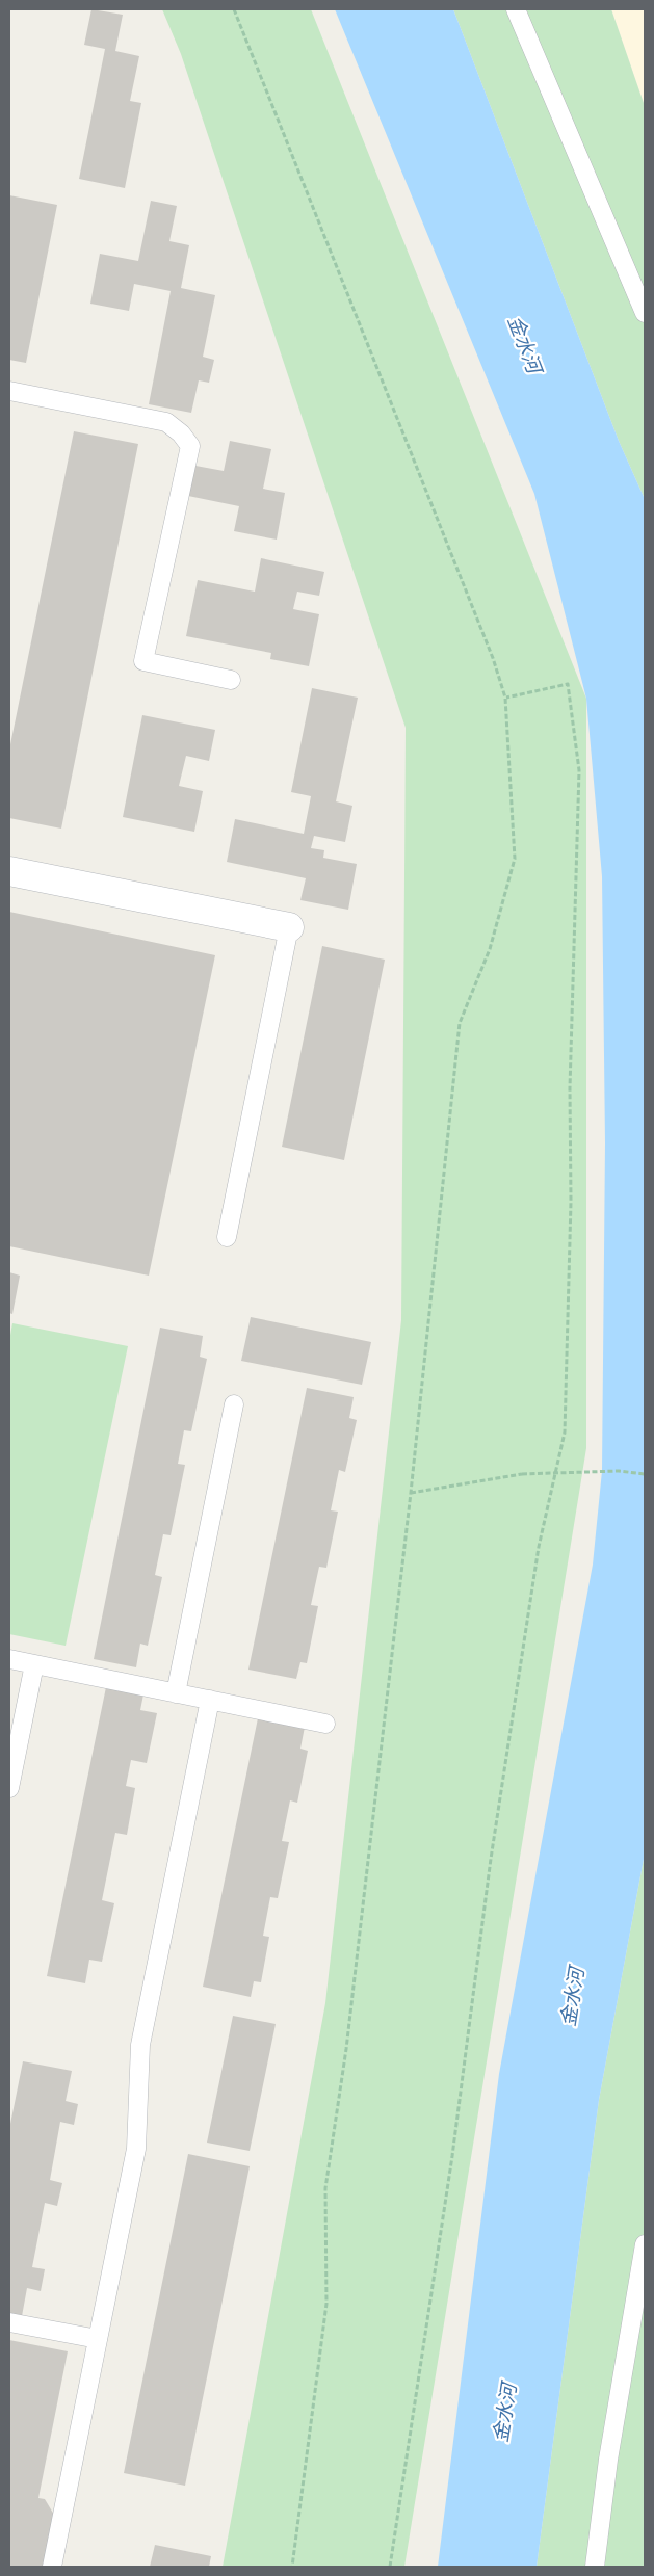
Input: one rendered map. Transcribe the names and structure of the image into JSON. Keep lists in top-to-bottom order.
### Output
{
  "water": ["金水河"]
}
